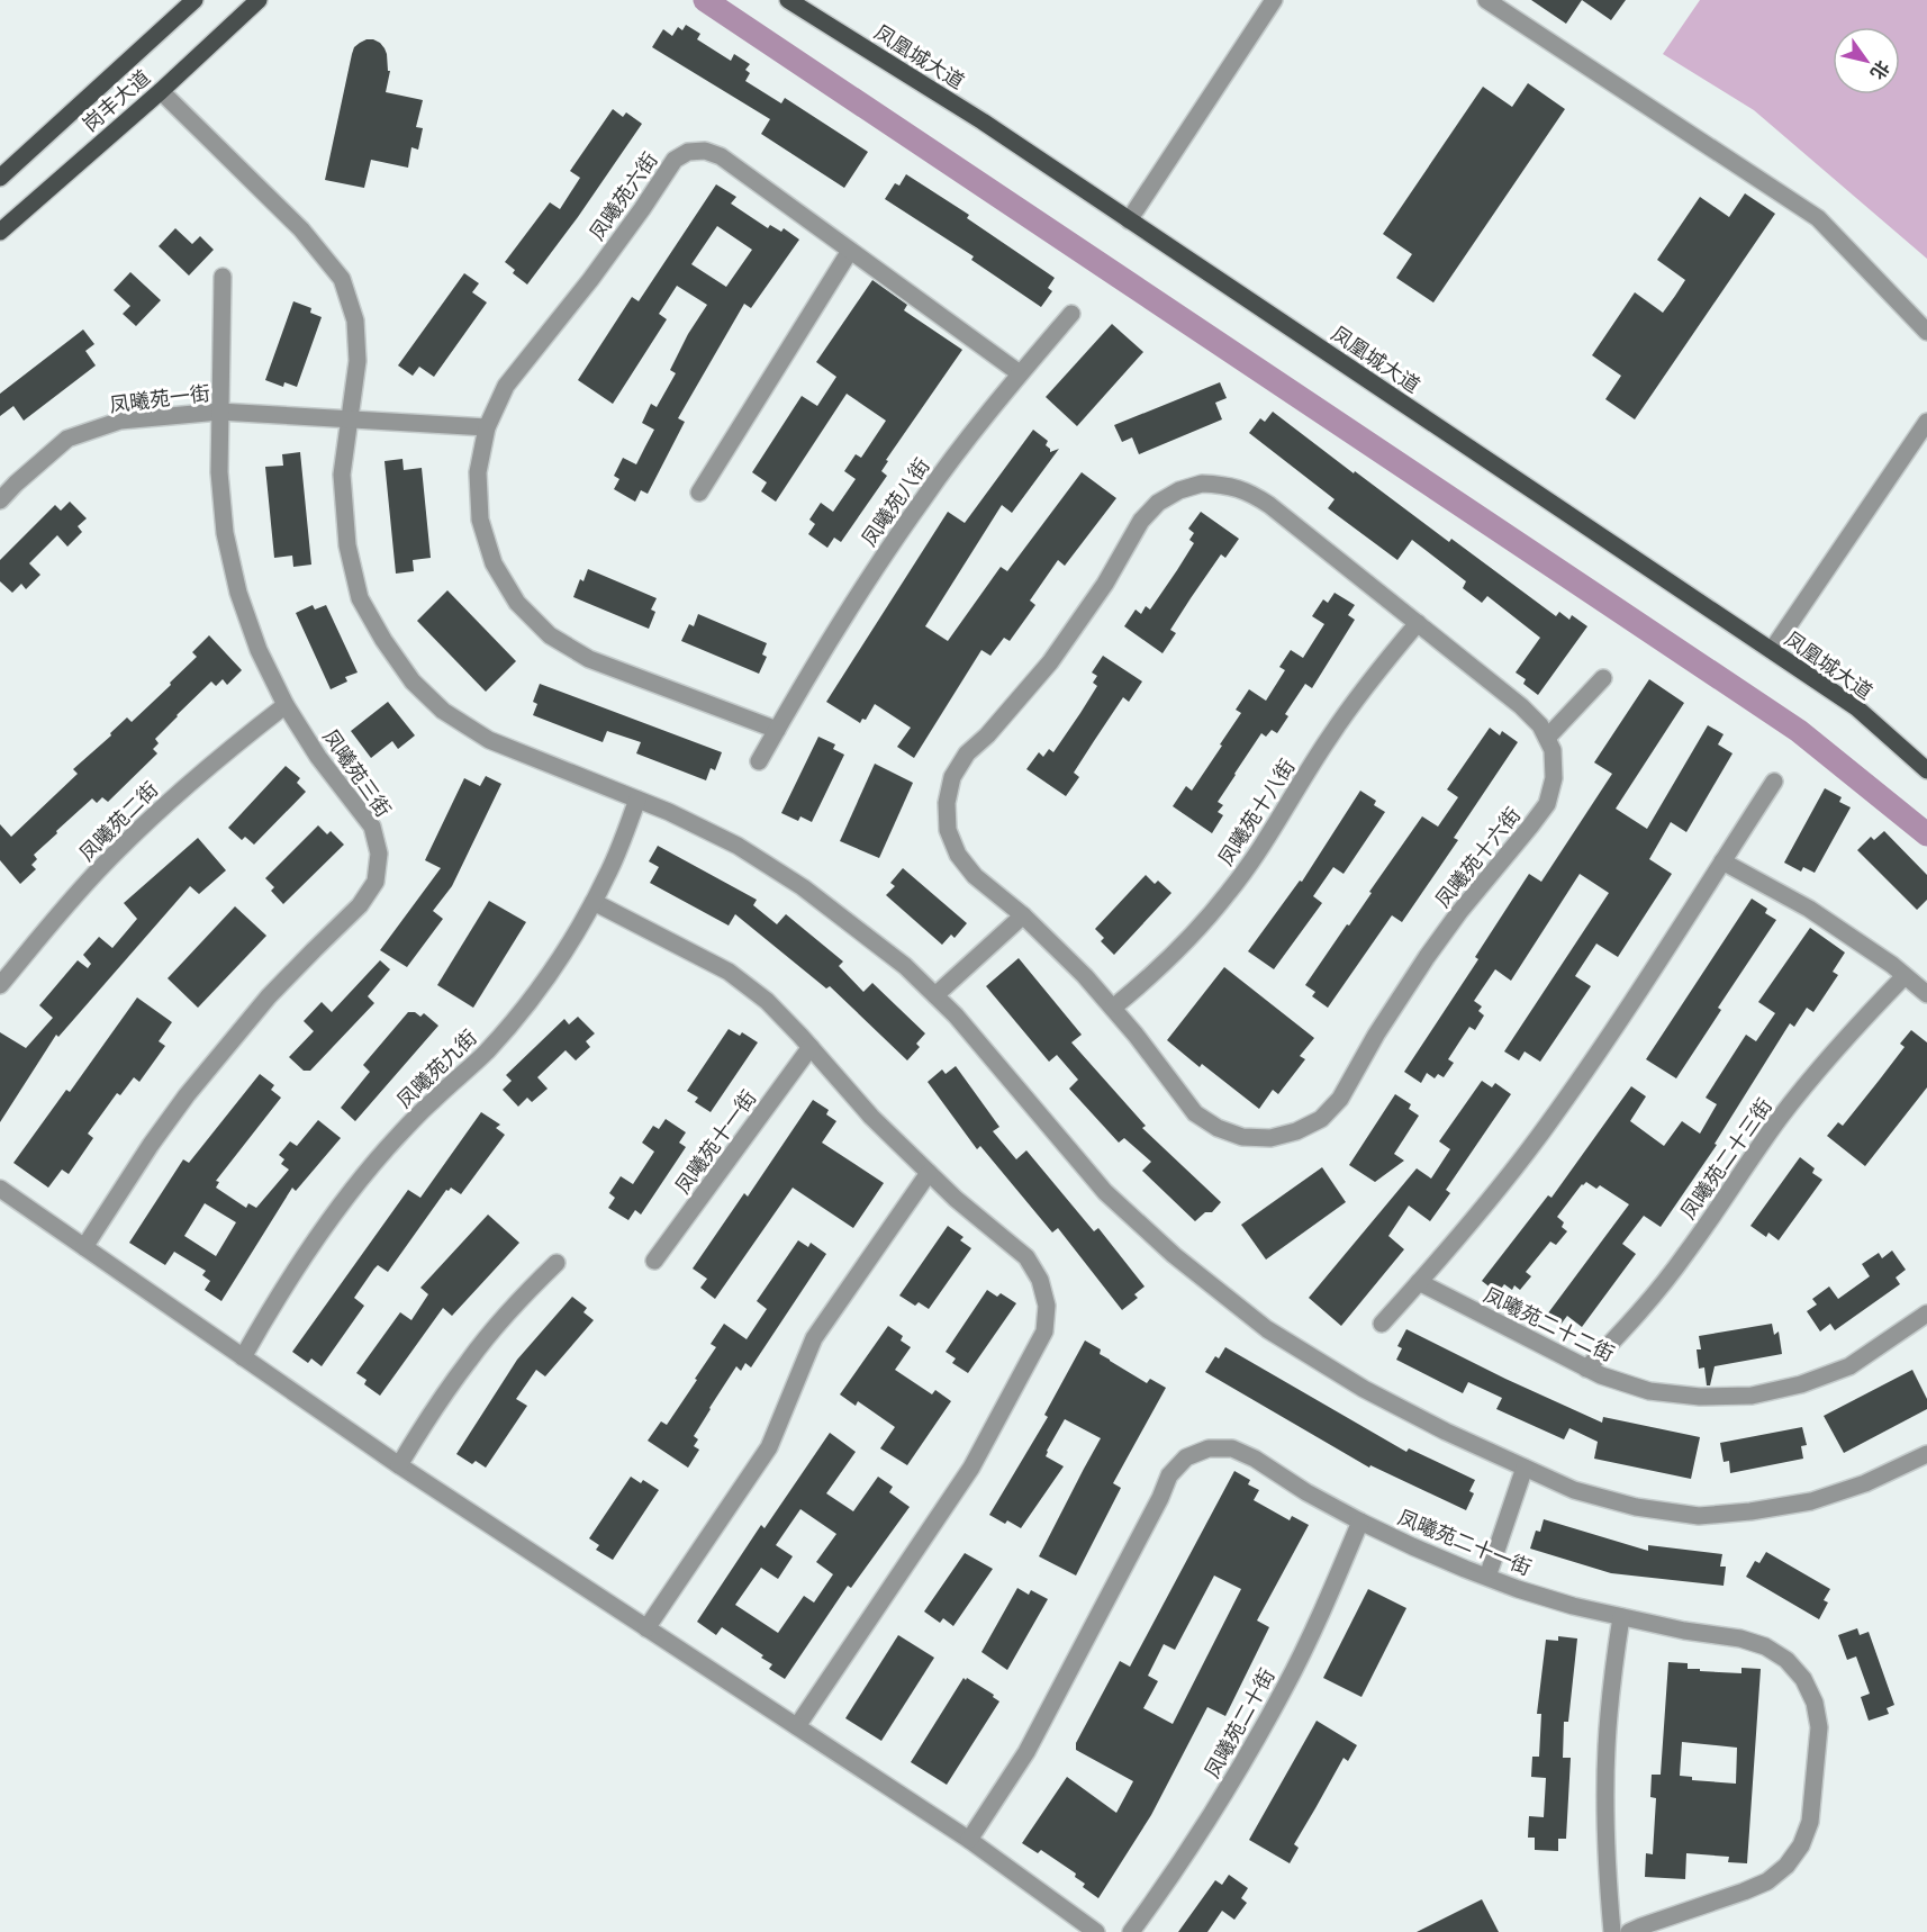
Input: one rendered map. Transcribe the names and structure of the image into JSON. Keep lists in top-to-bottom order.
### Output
{
  "streets": {
    "main road": ["凤凰城大道", "岗丰大道"],
    "street": [
      "凤曦苑六街",
      "凤曦苑一街",
      "凤曦苑八街",
      "凤曦苑三街",
      "凤曦苑十八街",
      "凤曦苑二街",
      "凤曦苑十六街",
      "凤曦苑九街",
      "凤曦苑十一街",
      "凤曦苑二十三街",
      "凤曦苑二十二街",
      "凤曦苑二十一街",
      "凤曦苑二十街"
    ]
  },
  "crossings": [
    ["凤曦苑六街", "凤曦苑一街"],
    ["凤曦苑六街", "凤曦苑八街"],
    ["凤曦苑一街", "凤曦苑三街"],
    ["凤曦苑三街", "凤曦苑二街"],
    ["凤曦苑十八街", "凤曦苑十六街"],
    ["凤曦苑二十三街", "凤曦苑二十二街"],
    ["凤曦苑二十一街", "凤曦苑二十街"]
  ],
  "north": "bottom right"
}
